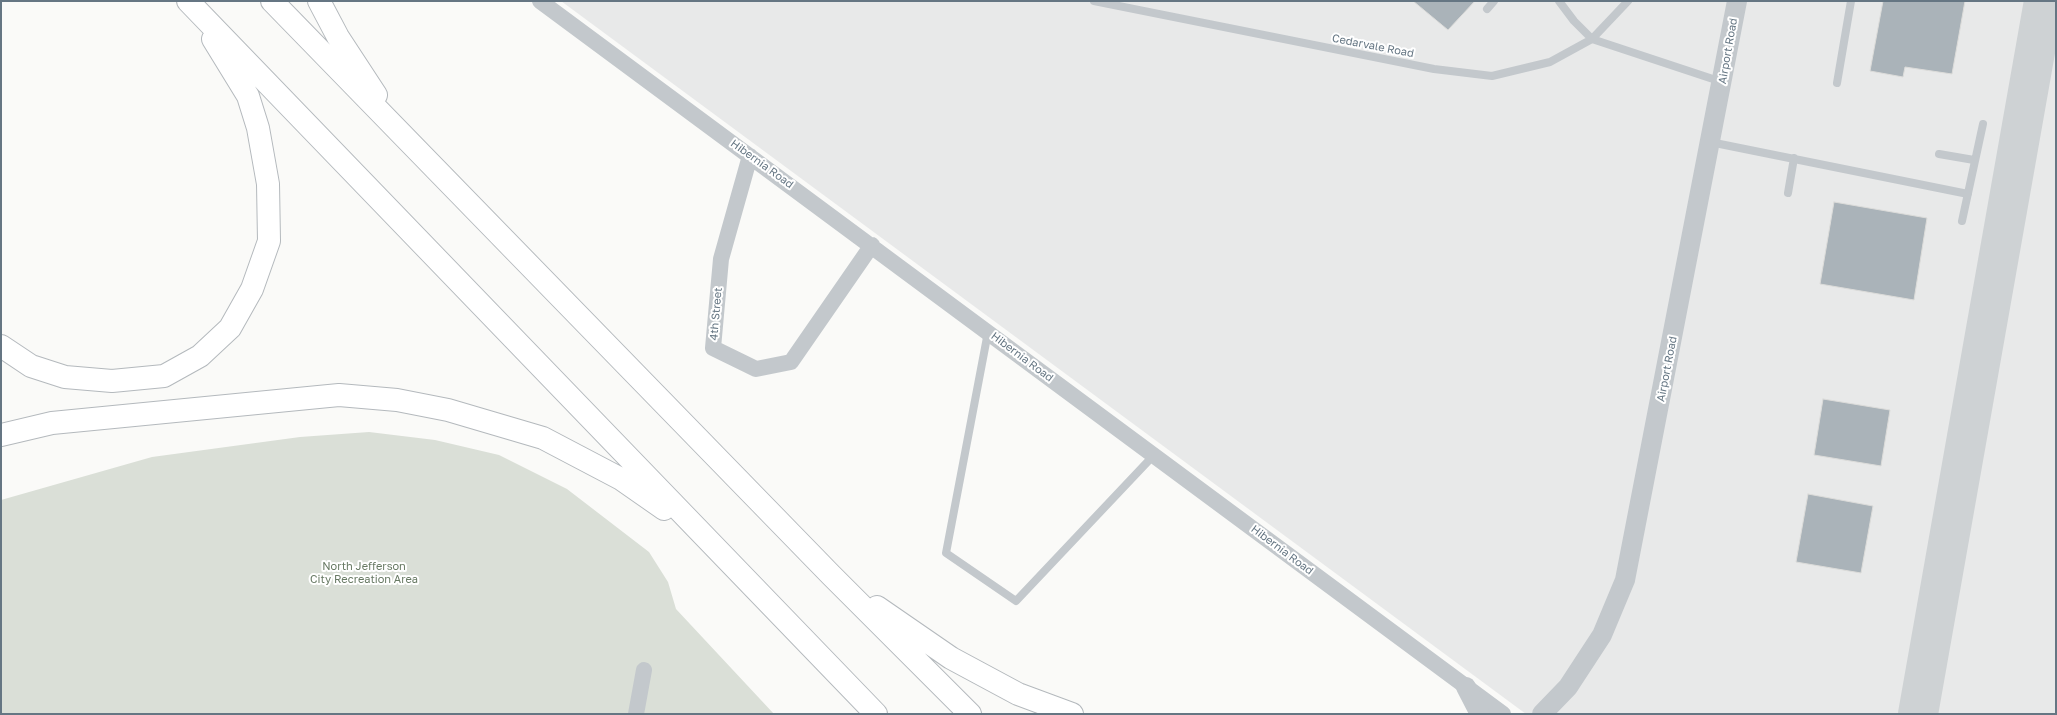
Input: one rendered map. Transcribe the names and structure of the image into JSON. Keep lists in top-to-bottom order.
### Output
{
  "streets": {
    "street": ["Airport Road", "Hibernia Road", "4th Street"],
    "lane": ["Cedarvale Road"]
  },
  "crossings": [
    ["Hibernia Road", "4th Street"]
  ],
  "parks": ["North Jefferson City Recreation Area"]
}
